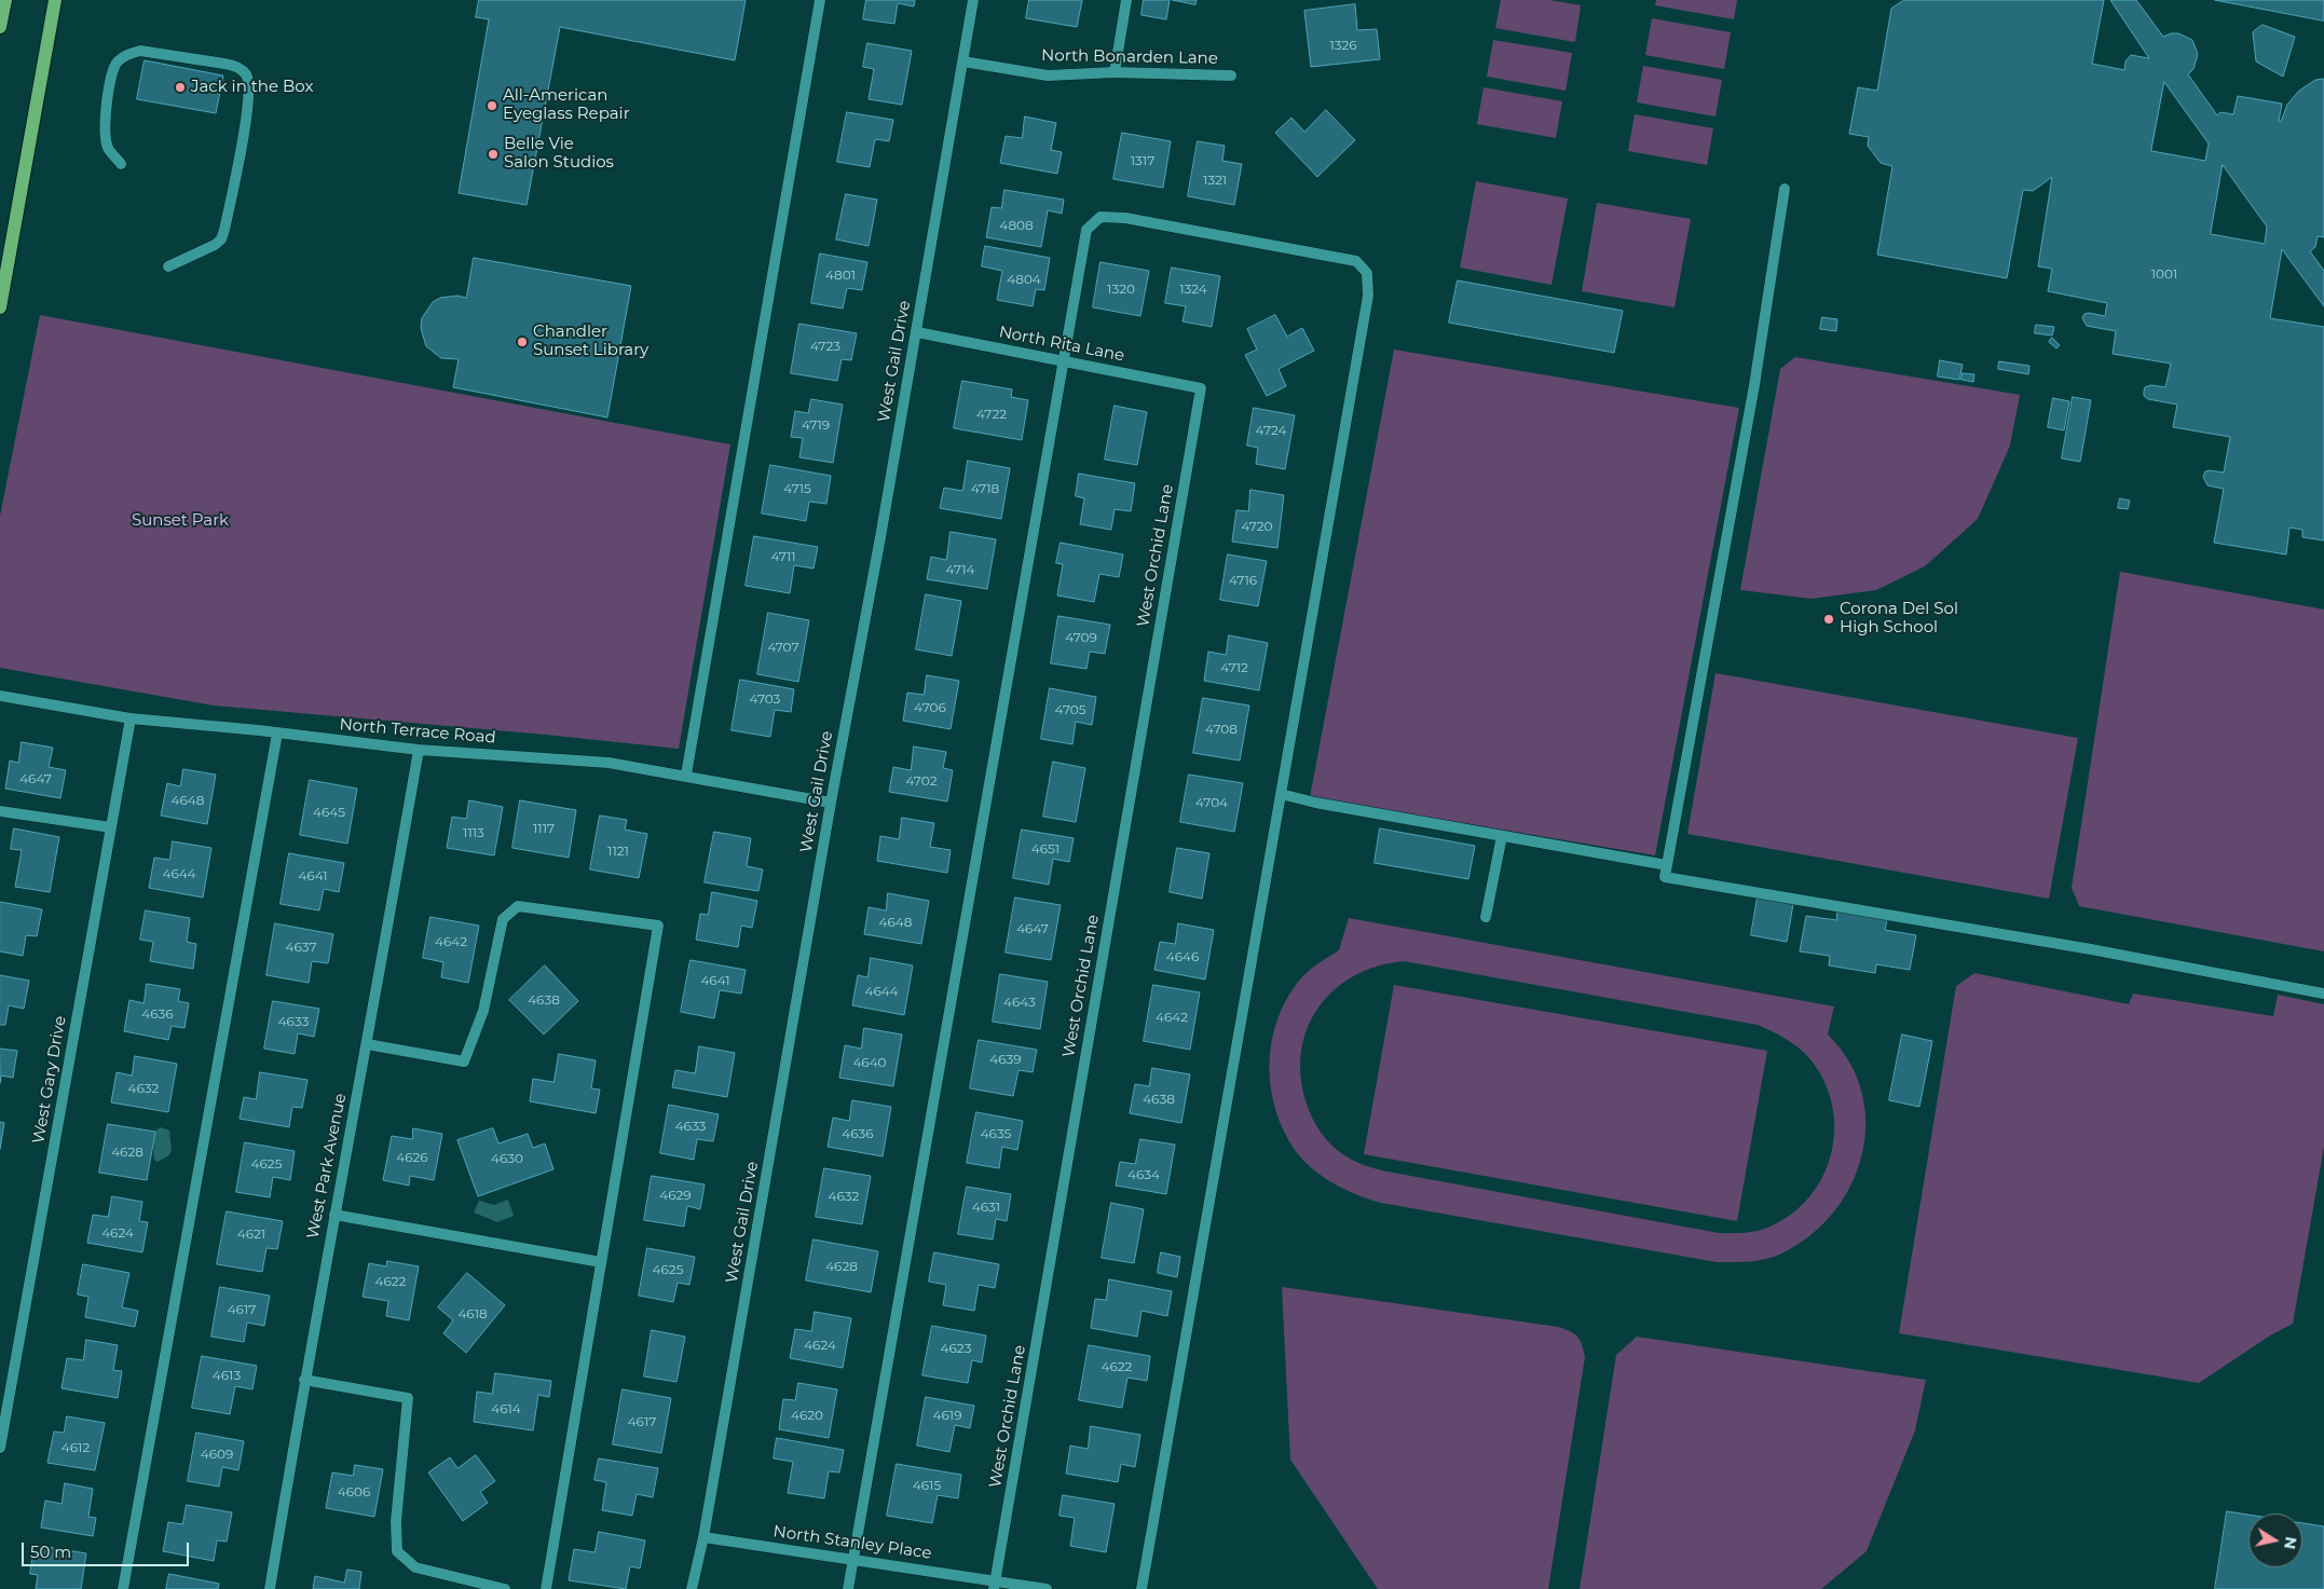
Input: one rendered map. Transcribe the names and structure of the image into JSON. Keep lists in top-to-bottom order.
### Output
{
  "streets": {
    "street": [
      "North Bonarden Lane",
      "North Rita Lane",
      "West Gail Drive",
      "West Orchid Lane",
      "North Terrace Road",
      "West Gary Drive",
      "West Park Avenue",
      "North Stanley Place"
    ]
  },
  "crossings": [
    ["North Bonarden Lane", "West Gail Drive"],
    ["North Rita Lane", "West Gail Drive"],
    ["North Rita Lane", "West Orchid Lane"],
    ["West Gail Drive", "North Terrace Road"],
    ["West Gail Drive", "North Stanley Place"],
    ["West Orchid Lane", "North Stanley Place"],
    ["North Terrace Road", "West Gary Drive"],
    ["North Terrace Road", "West Park Avenue"]
  ],
  "parks": ["Sunset Park"],
  "places": [
    "Jack in the Box",
    "All-American Eyeglass Repair",
    "Belle Vie Salon Studios",
    "Chandler Sunset Library",
    "Corona Del Sol High School"
  ],
  "house_numbers": [
    "1326",
    "1317",
    "1321",
    "4808",
    "1001",
    "4801",
    "4804",
    "1320",
    "1324",
    "4723",
    "4722",
    "4719",
    "4724",
    "4715",
    "4718",
    "4720",
    "4711",
    "4714",
    "4716",
    "4709",
    "4707",
    "4712",
    "4703",
    "4706",
    "4705",
    "4708",
    "4647",
    "4702",
    "4648",
    "4704",
    "4645",
    "1117",
    "1113",
    "4651",
    "1121",
    "4644",
    "4641",
    "4648",
    "4647",
    "4642",
    "4637",
    "4646",
    "4641",
    "4644",
    "4638",
    "4643",
    "4636",
    "4642",
    "4633",
    "4639",
    "4640",
    "4632",
    "4638",
    "4633",
    "4636",
    "4635",
    "4628",
    "4626",
    "4630",
    "4625",
    "4634",
    "4629",
    "4632",
    "4631",
    "4624",
    "4621",
    "4628",
    "4625",
    "4622",
    "4617",
    "4618",
    "4624",
    "4623",
    "4622",
    "4613",
    "4614",
    "4620",
    "4619",
    "4617",
    "4612",
    "4609",
    "4615",
    "4606"
  ],
  "scale_bar": "50 m",
  "north": "right"
}
